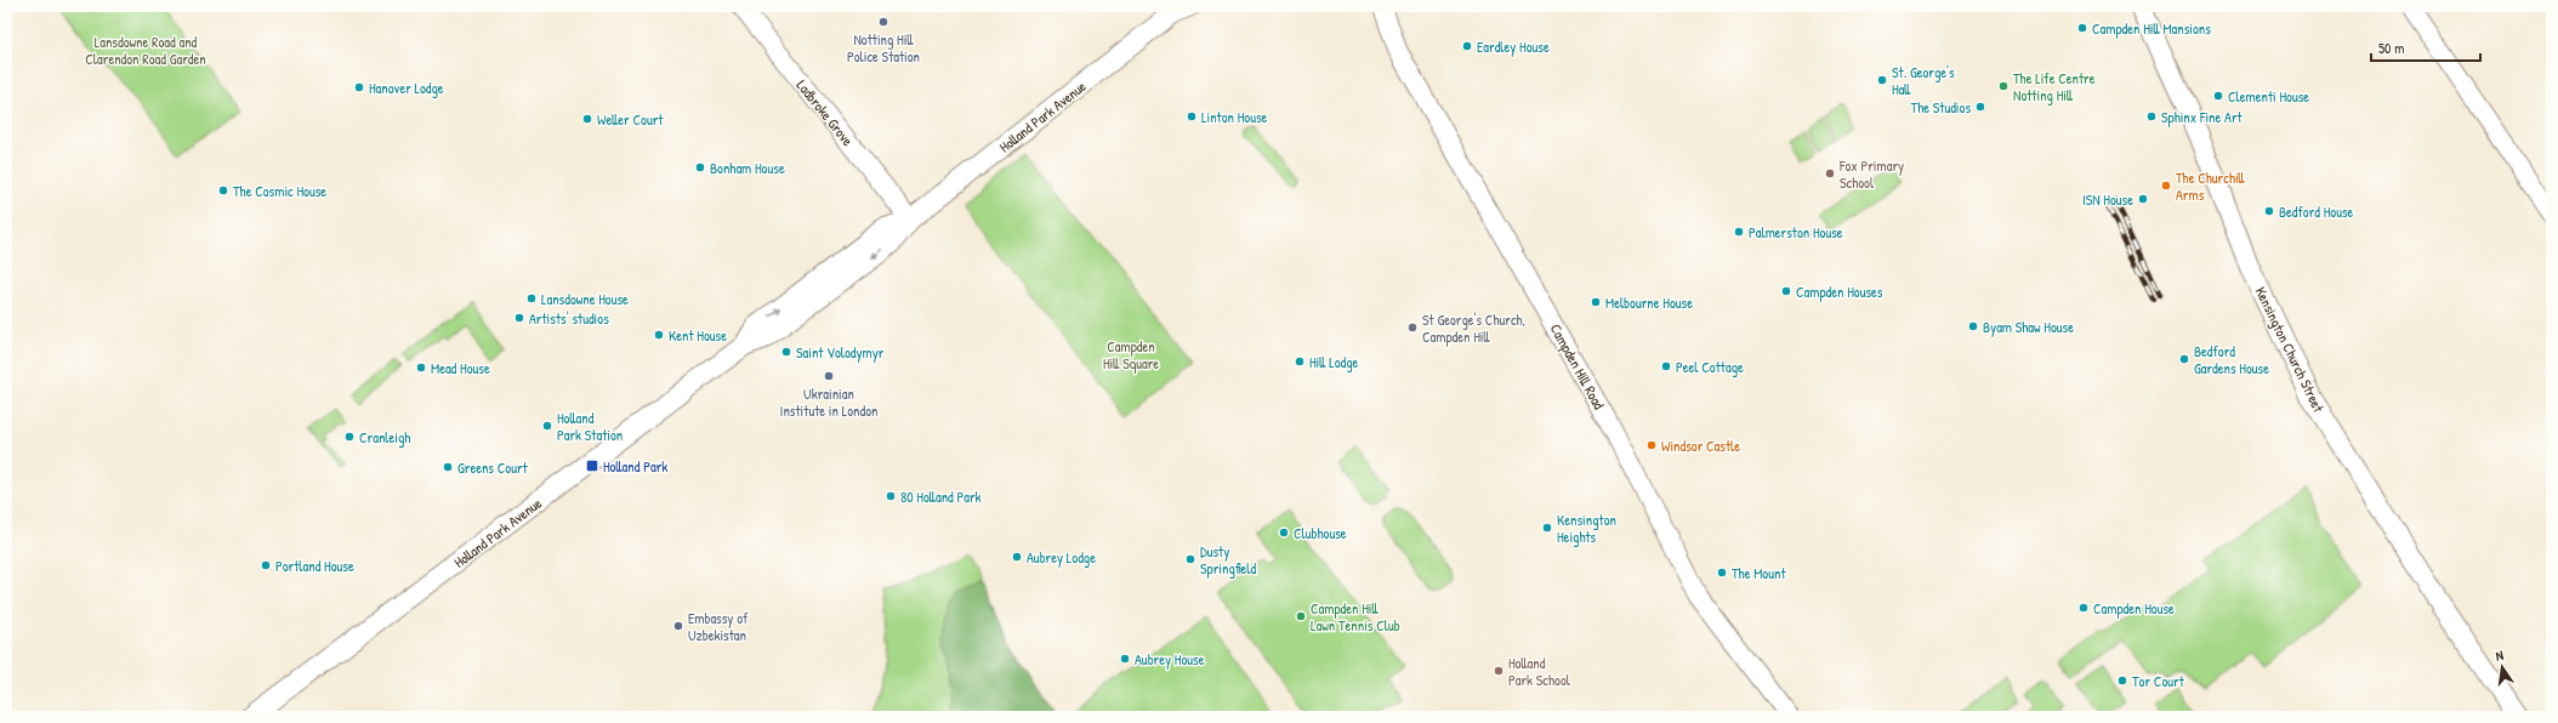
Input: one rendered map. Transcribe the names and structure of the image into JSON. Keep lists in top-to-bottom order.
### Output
{
  "streets": {
    "main road": ["Holland Park Avenue", "Kensington Church Street"],
    "street": ["Ladbroke Grove", "Campden Hill Road"]
  },
  "crossings": [
    ["Ladbroke Grove", "Holland Park Avenue"]
  ],
  "parks": ["Lansdowne Road and Clarendon Road Garden", "Campden Hill Square"],
  "places": {
    "other": [
      "Notting Hill Police Station",
      "Campden Hill Mansions",
      "Eardley House",
      "St. George's Hall",
      "The Life Centre Notting Hill",
      "Hanover Lodge",
      "Clementi House",
      "The Studios",
      "Linton House",
      "Sphinx Fine Art",
      "Weller Court",
      "Bonham House",
      "Fox Primary School",
      "The Churchill Arms",
      "The Cosmic House",
      "ISN House",
      "Bedford House",
      "Palmerston House",
      "Campden Houses",
      "Lansdowne House",
      "Melbourne House",
      "Artists' studios",
      "Byam Shaw House",
      "St George's Church, Campden Hill",
      "Kent House",
      "Saint Volodymyr",
      "Bedford Gardens House",
      "Hill Lodge",
      "Peel Cottage",
      "Mead House",
      "Ukrainian Institute in London",
      "Holland Park Station",
      "Cranleigh",
      "Windsor Castle",
      "Greens Court",
      "80 Holland Park",
      "Kensington Heights",
      "Clubhouse",
      "Aubrey Lodge",
      "Dusty Springfield",
      "Portland House",
      "The Mount",
      "Campden House",
      "Campden Hill Lawn Tennis Club",
      "Embassy of Uzbekistan",
      "Aubrey House",
      "Holland Park School",
      "Tor Court"
    ],
    "transit": ["Holland Park"]
  },
  "scale_bar": "50 m",
  "north": "top"
}
